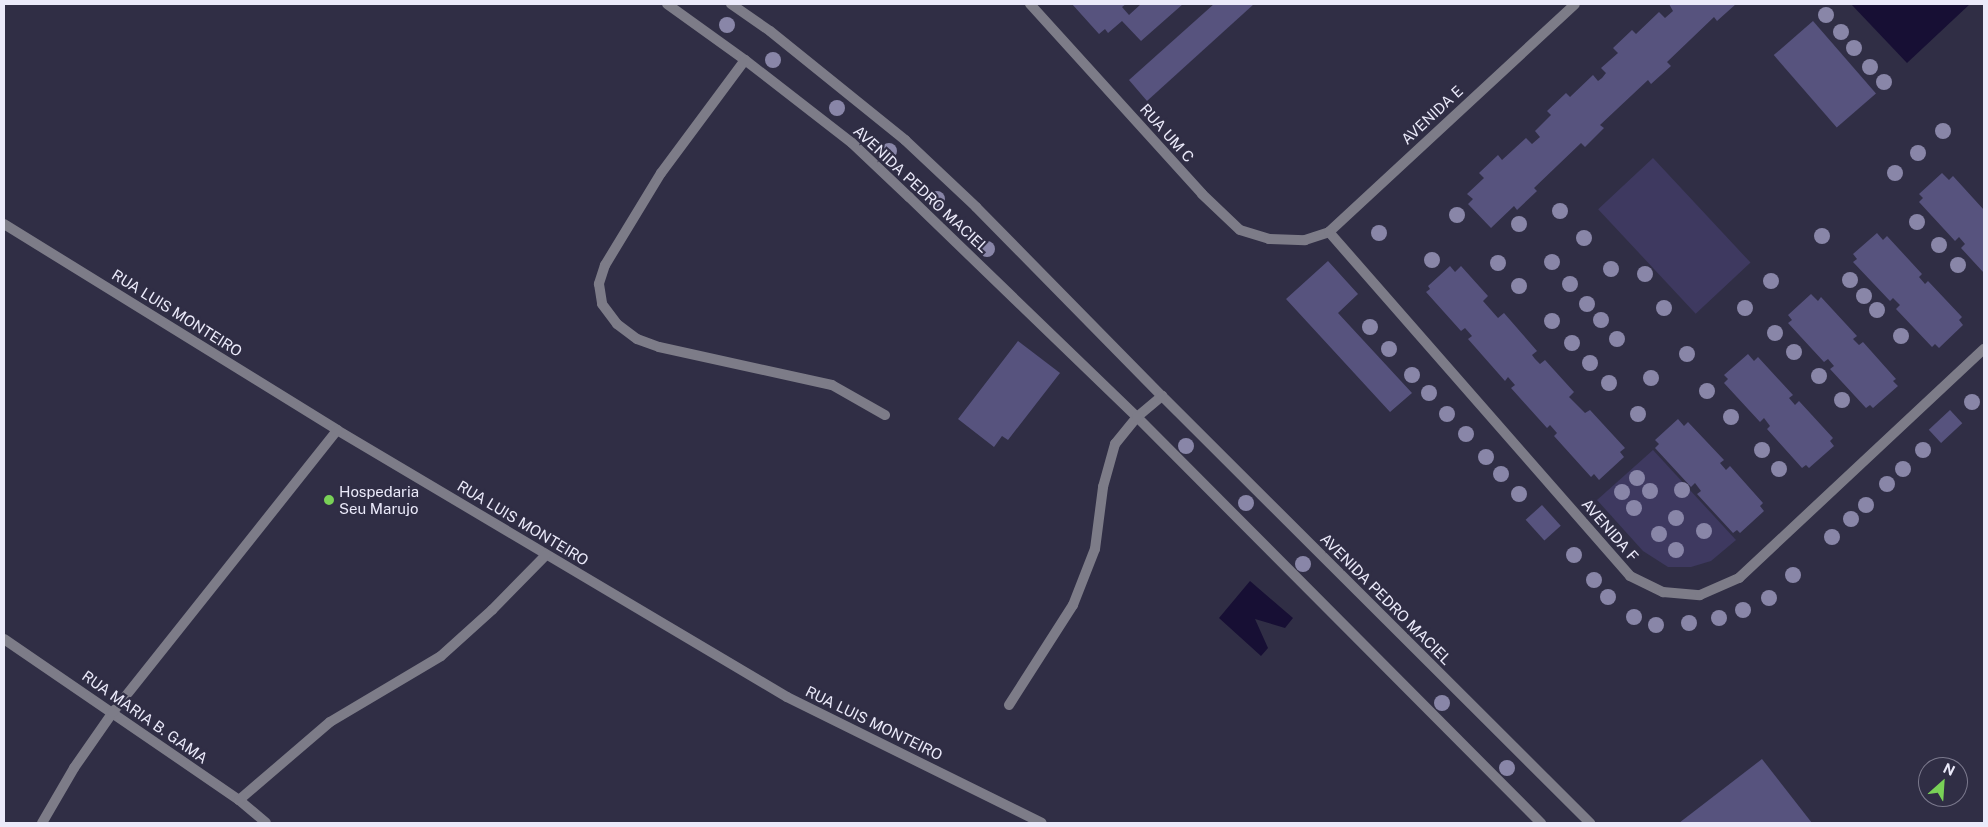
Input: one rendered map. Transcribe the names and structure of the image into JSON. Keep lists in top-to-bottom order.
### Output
{
  "streets": {
    "street": [
      "AVENIDA E",
      "RUA UM C",
      "AVENIDA PEDRO MACIEL",
      "RUA LUIS MONTEIRO",
      "AVENIDA F",
      "RUA MARIA B. GAMA"
    ]
  },
  "crossings": [
    ["AVENIDA E", "RUA UM C"],
    ["AVENIDA E", "AVENIDA F"]
  ],
  "places": ["Hospedaria Seu Marujo"],
  "north": "top right"
}
